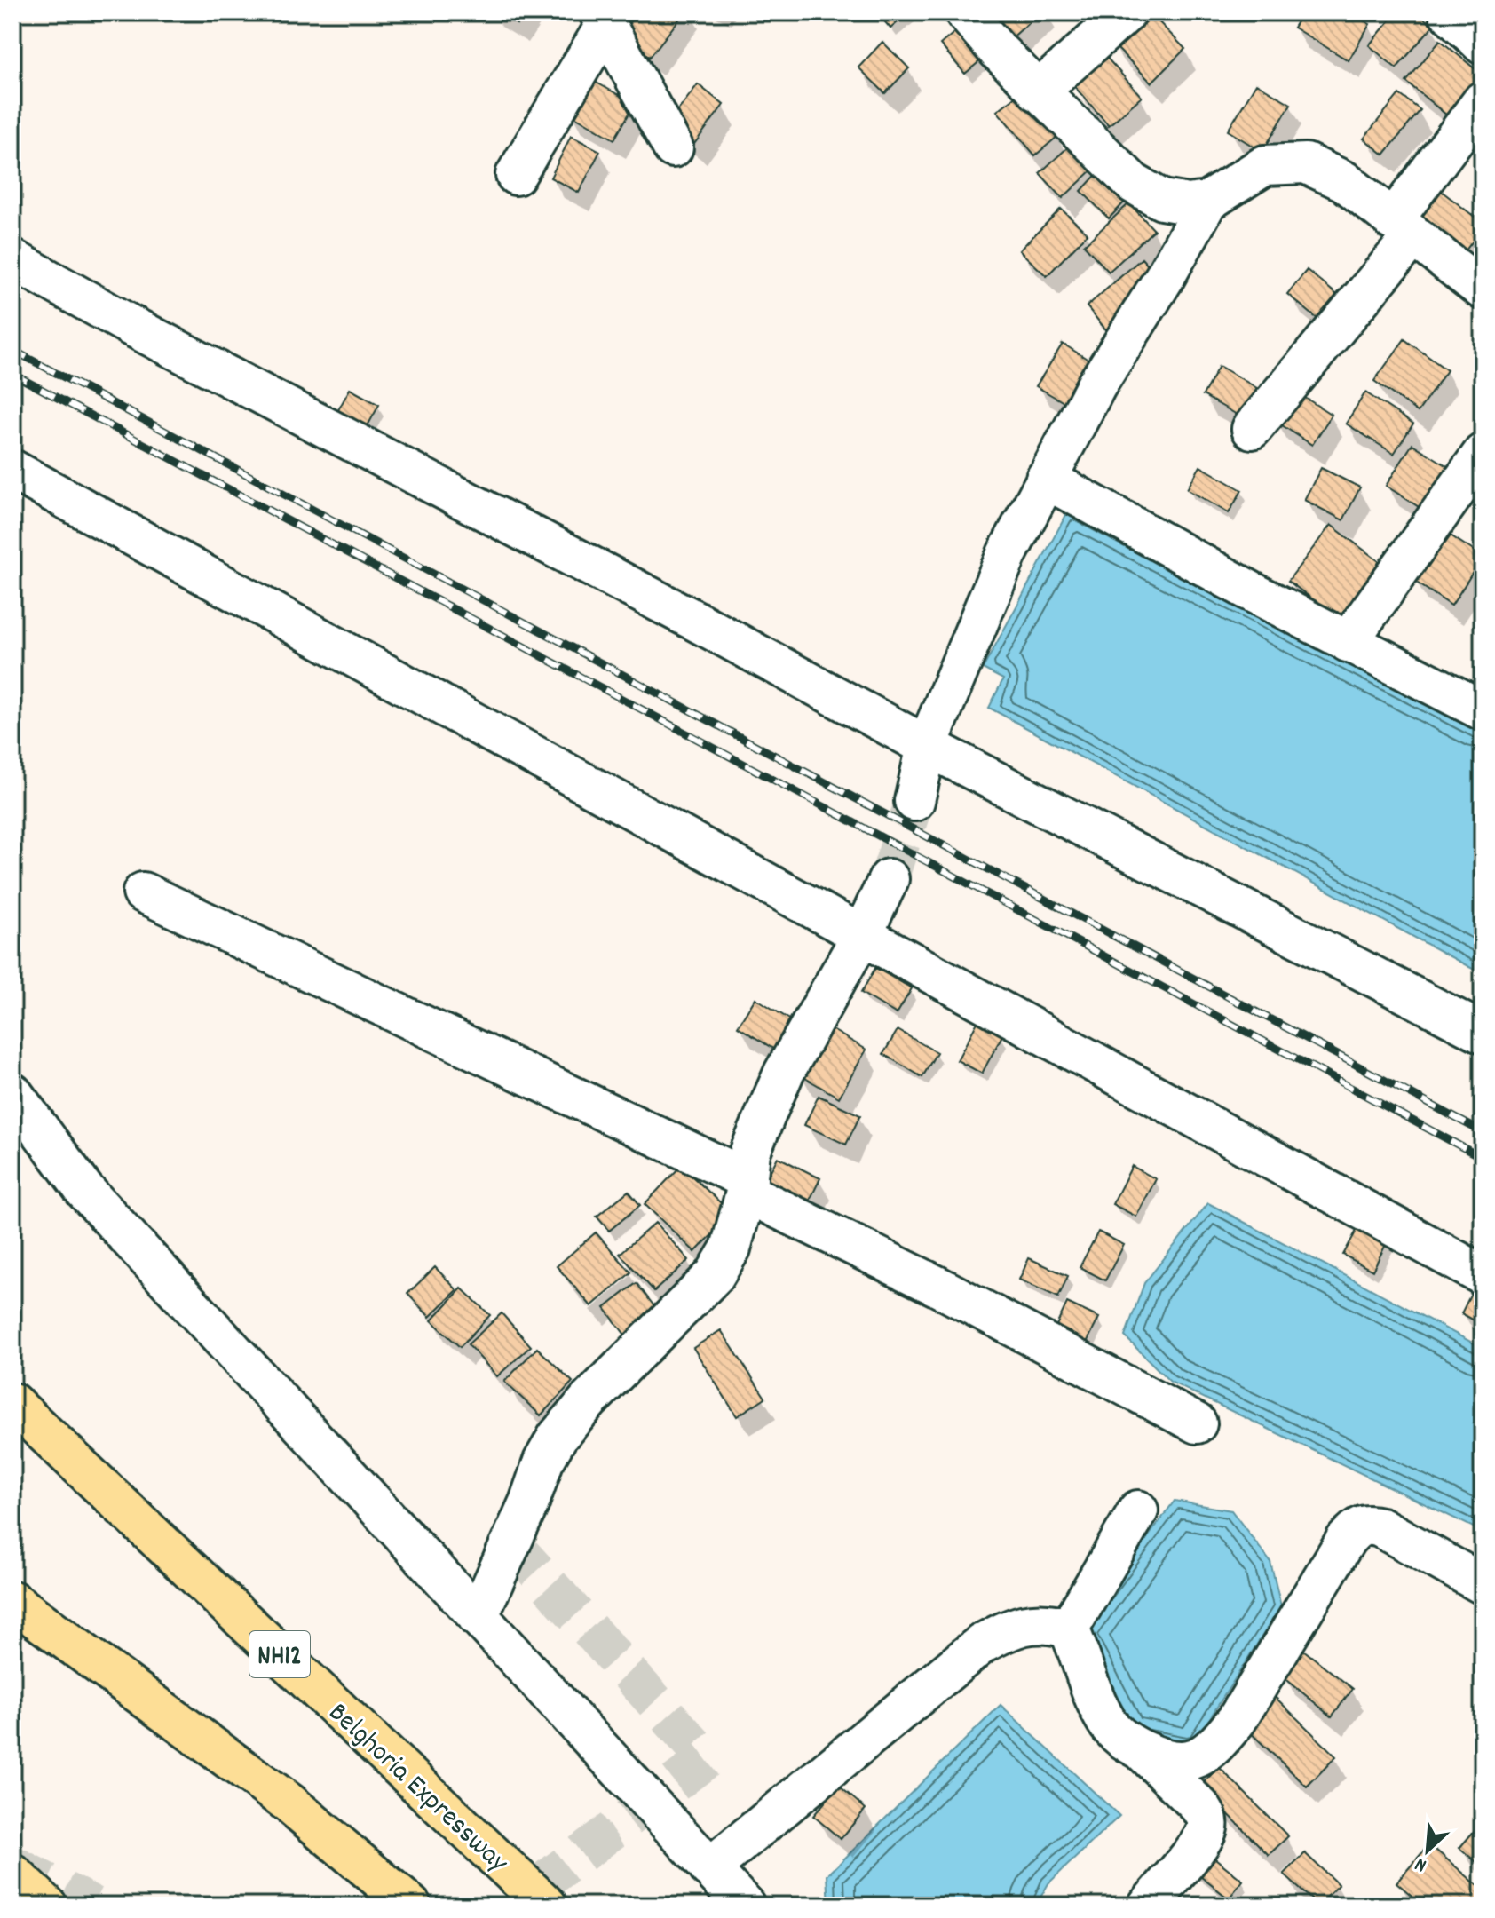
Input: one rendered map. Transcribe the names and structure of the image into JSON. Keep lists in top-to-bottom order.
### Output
{
  "streets": {
    "main road": ["NH12", "Belghoria Expressway"]
  },
  "north": "bottom left"
}
